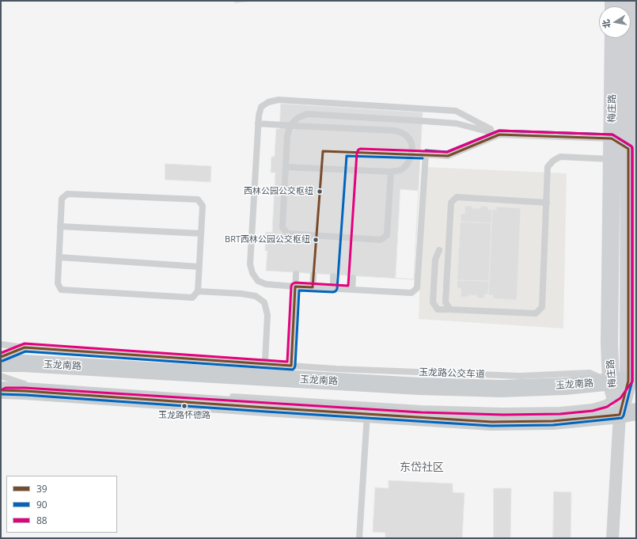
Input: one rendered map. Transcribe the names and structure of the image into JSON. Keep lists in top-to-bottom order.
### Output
{
  "streets": {
    "main road": ["梅庄路", "玉龙南路"],
    "lane": ["玉龙路公交车道"]
  },
  "crossings": [
    ["梅庄路", "玉龙南路"],
    ["梅庄路", "玉龙路公交车道"],
    ["玉龙南路", "玉龙路公交车道"]
  ],
  "districts": ["东岱社区"],
  "places": ["西林公园公交枢纽", "BRT西林公园公交枢纽", "玉龙路怀德路"],
  "lines": ["transit line 90", "transit line 88", "transit line 39"],
  "legend": ["39", "90", "88"],
  "north": "left"
}
